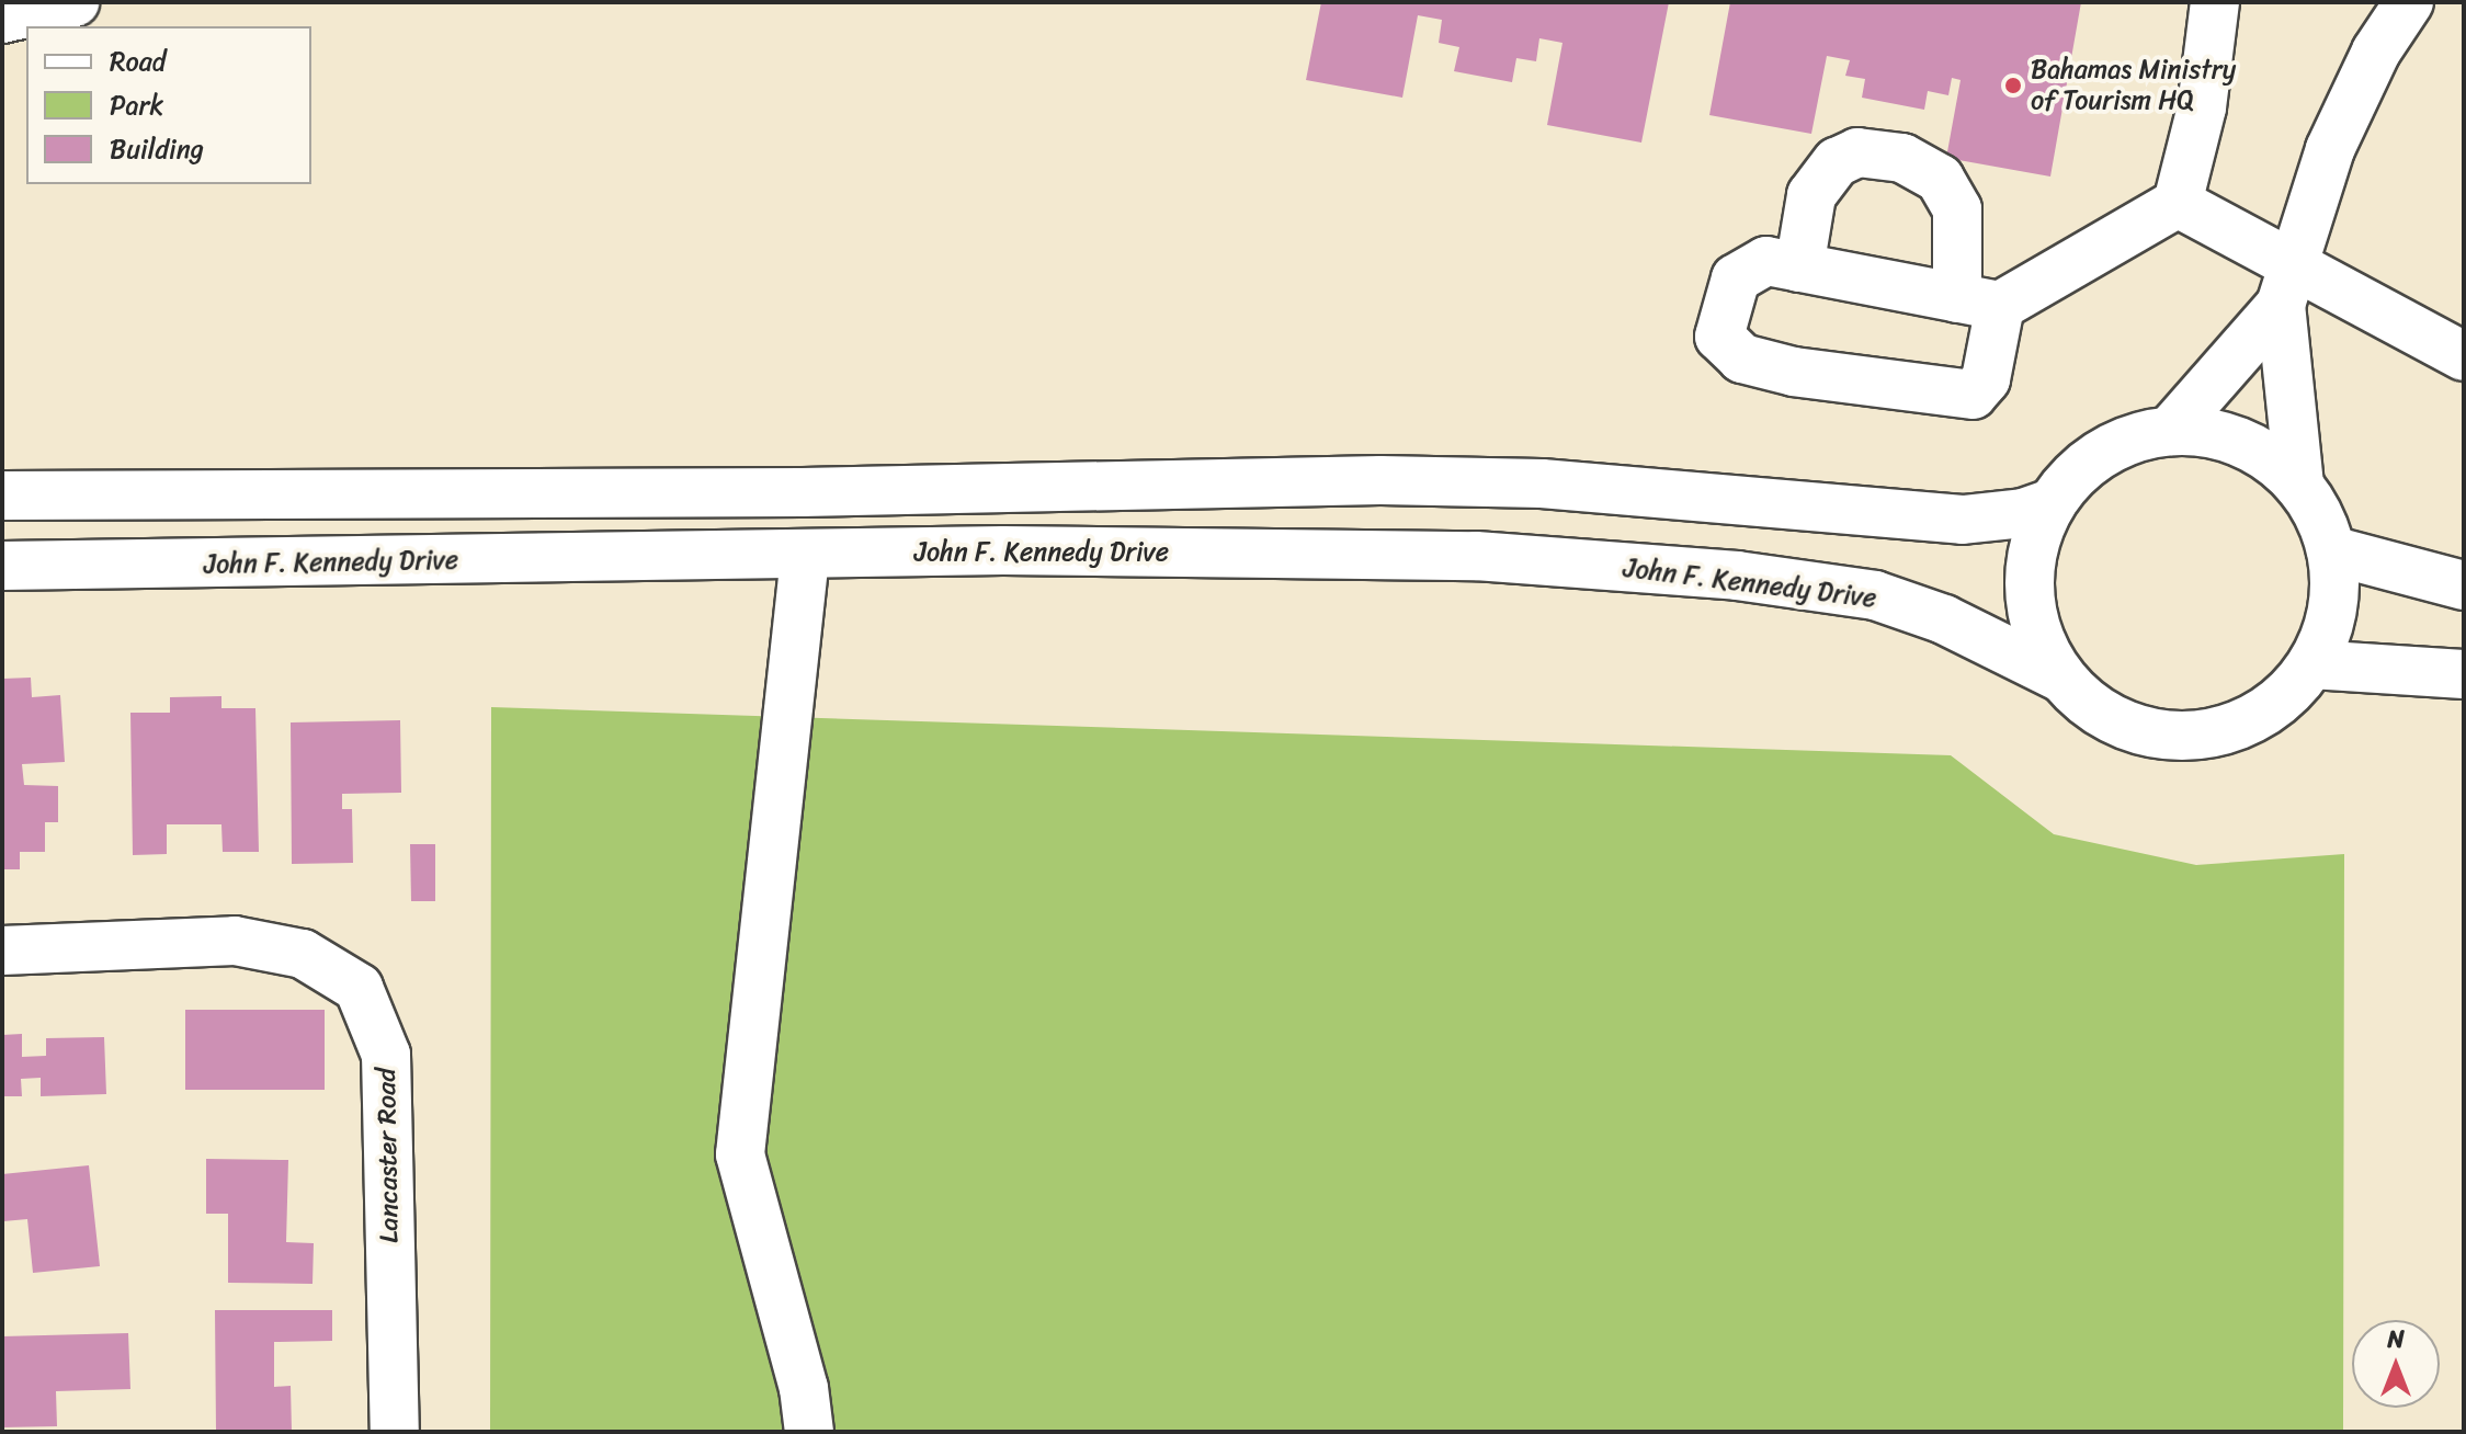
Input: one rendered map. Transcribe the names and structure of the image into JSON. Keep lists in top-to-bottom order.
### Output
{
  "streets": {
    "main road": ["John F. Kennedy Drive", "Lancaster Road"]
  },
  "places": ["Bahamas Ministry of Tourism HQ"],
  "legend": ["Road", "Park", "Building"],
  "north": "top"
}
